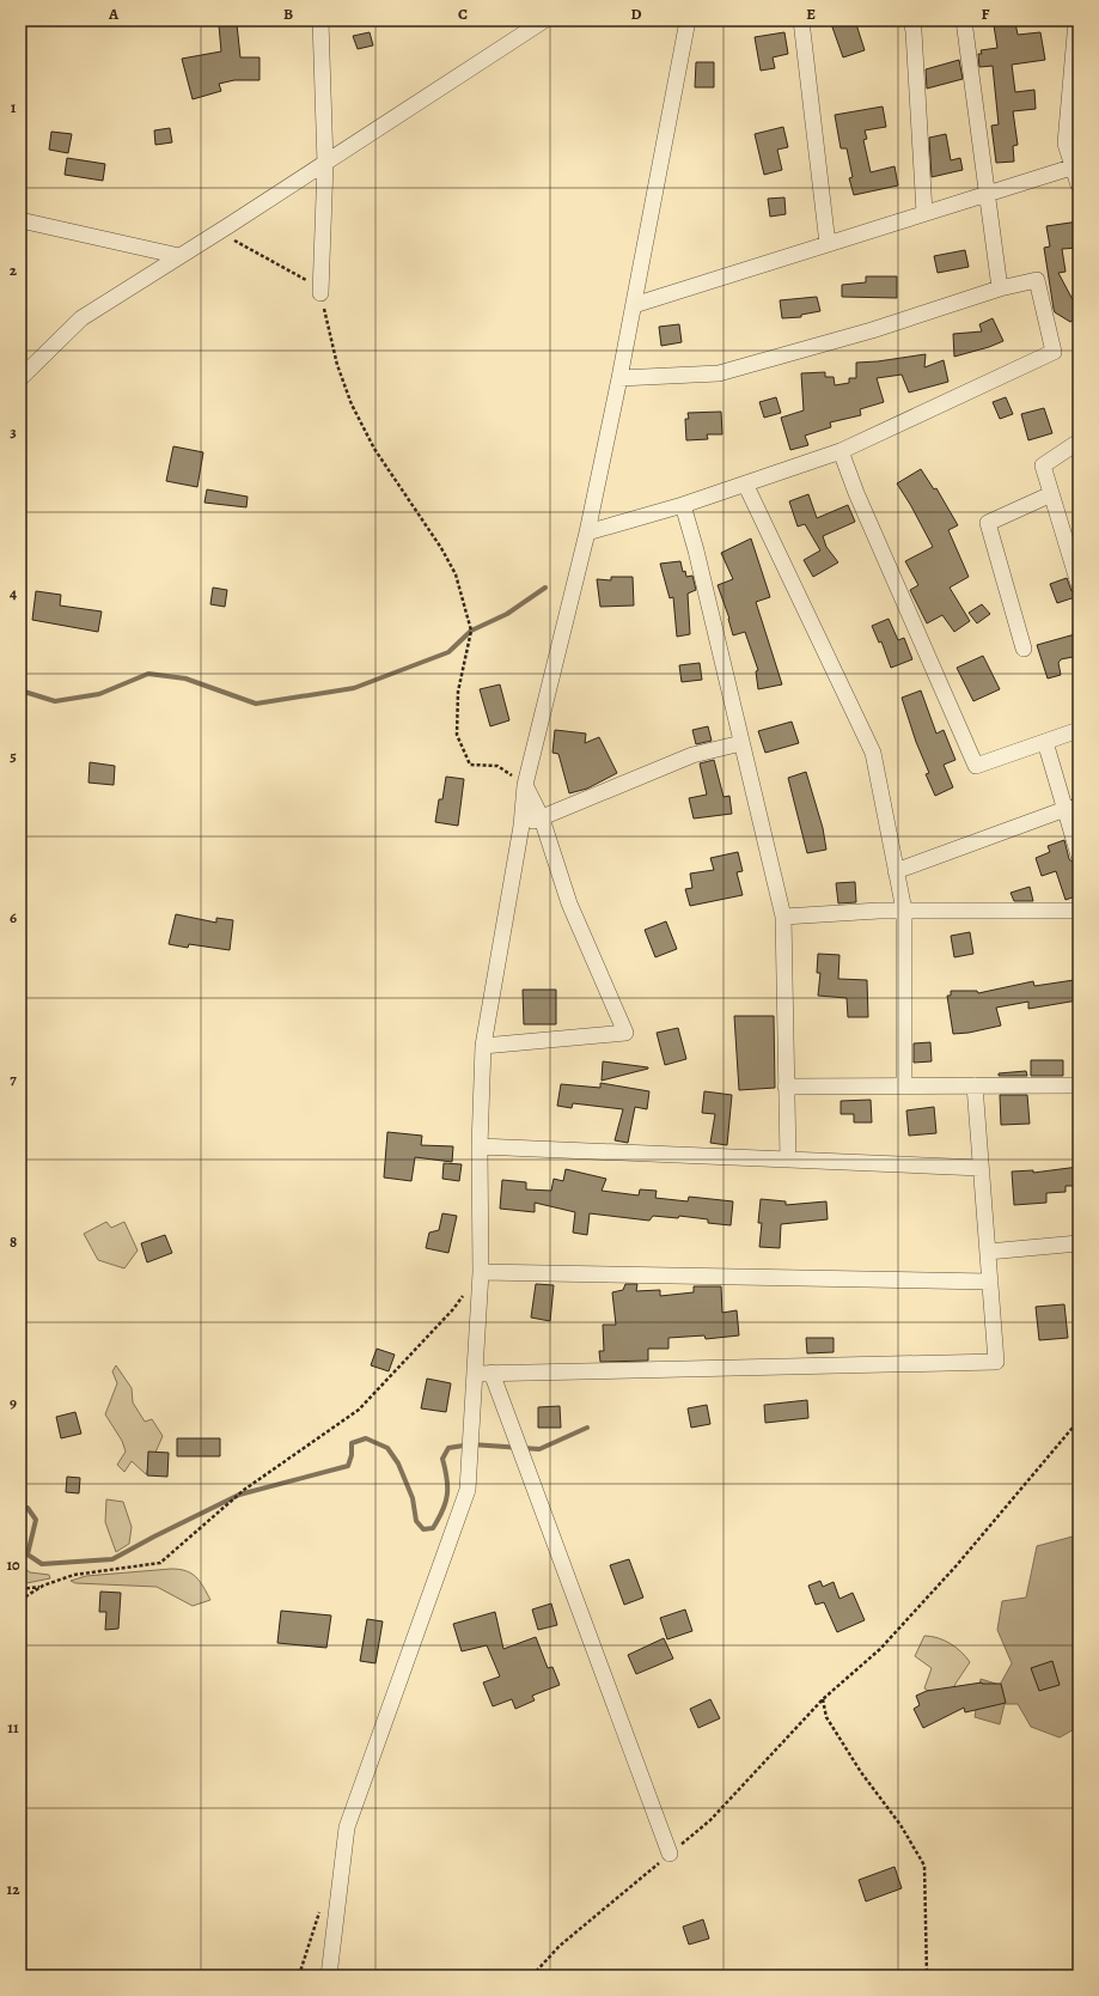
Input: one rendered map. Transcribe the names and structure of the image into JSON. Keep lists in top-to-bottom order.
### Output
{
  "grid": {
    "columns": [
      "A",
      "B",
      "C",
      "D",
      "E",
      "F"
    ],
    "rows": [
      "1",
      "2",
      "3",
      "4",
      "5",
      "6",
      "7",
      "8",
      "9",
      "10",
      "11",
      "12"
    ]
  }
}
